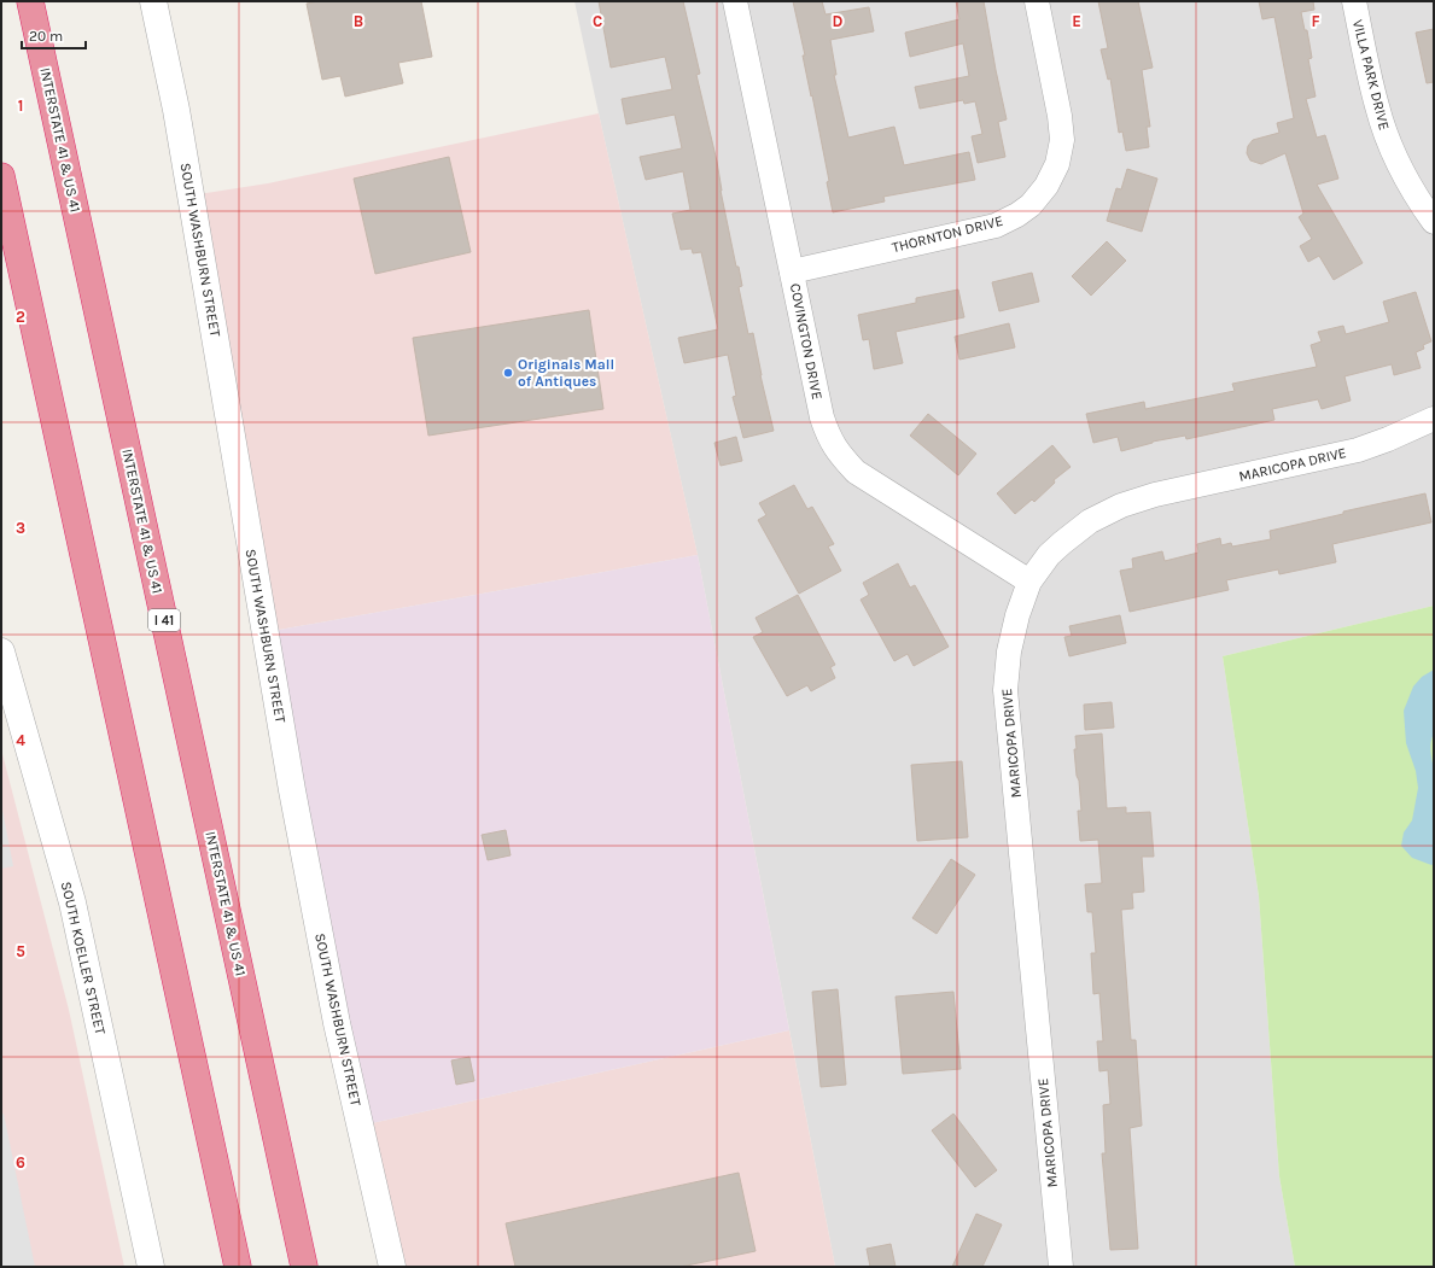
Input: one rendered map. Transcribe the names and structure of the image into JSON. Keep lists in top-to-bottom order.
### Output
{
  "streets": {
    "highway": ["INTERSTATE 41 & US 41", "I 41"],
    "street": [
      "VILLA PARK DRIVE",
      "THORNTON DRIVE",
      "SOUTH WASHBURN STREET",
      "COVINGTON DRIVE",
      "MARICOPA DRIVE",
      "SOUTH KOELLER STREET"
    ]
  },
  "crossings": [
    ["THORNTON DRIVE", "COVINGTON DRIVE"],
    ["COVINGTON DRIVE", "MARICOPA DRIVE"]
  ],
  "places": ["Originals Mall of Antiques"],
  "scale_bar": "20 m",
  "grid": {
    "columns": [
      "B",
      "C",
      "D",
      "E",
      "F"
    ],
    "rows": [
      "1",
      "2",
      "3",
      "4",
      "5",
      "6"
    ]
  }
}
